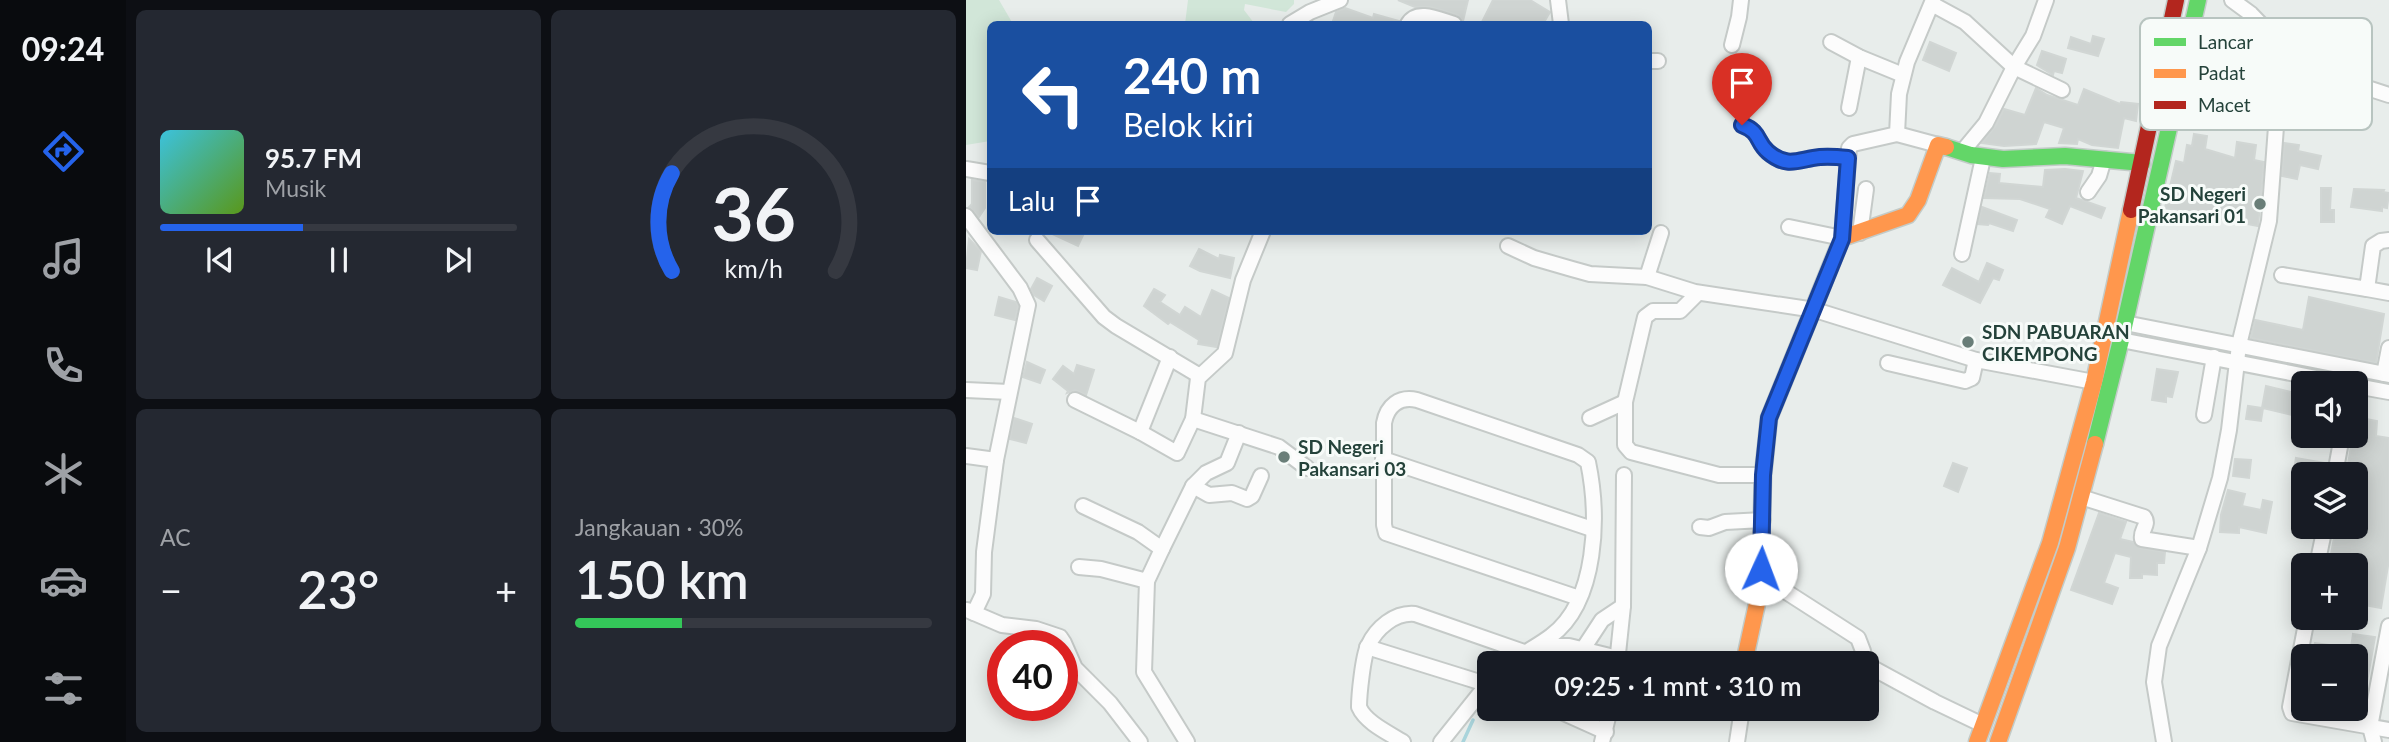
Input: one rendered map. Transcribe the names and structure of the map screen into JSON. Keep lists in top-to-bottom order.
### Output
{
  "places": ["SD Negeri Pakansari 01", "SDN PABUARAN CIKEMPONG", "SD Negeri Pakansari 03"],
  "legend": ["Lancar", "Padat", "Macet"],
  "page": {
    "tabs": "09:24",
    "turn": ["240 m", "Belok kiri"],
    "song": ["95.7 FM", "Musik"],
    "then": "Lalu",
    "map_buttons": ["+", "−"],
    "tile": [
      "AC",
      ["Jangkauan · 30%", "150 km"]
    ],
    "heat": ["−", "23°", "+"],
    "limit": "40",
    "trip": "09:25 · 1 mnt · 310 m",
    "gauge": ["36", "km/h"]
  }
}
